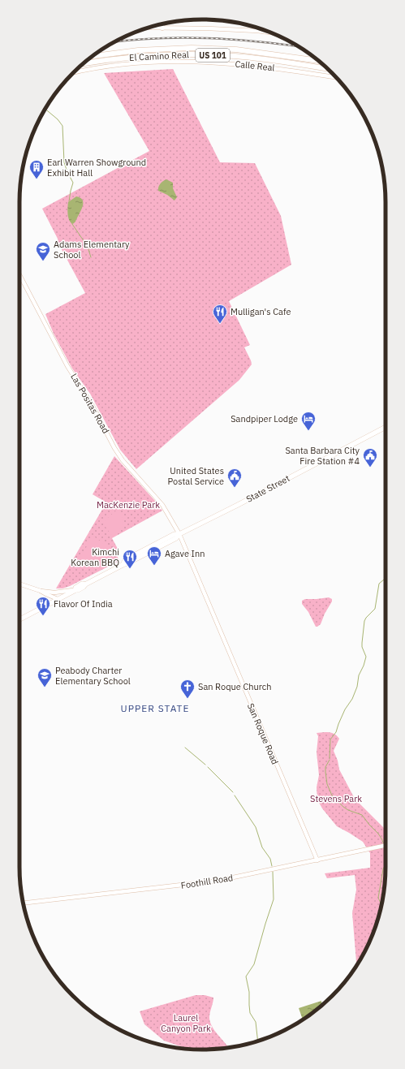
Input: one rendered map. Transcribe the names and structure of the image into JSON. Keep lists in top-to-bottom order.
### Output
{
  "streets": {
    "highway": ["US 101", "El Camino Real"],
    "main road": ["State Street"],
    "street": [
      "Calle Real",
      "Las Positas Road",
      "San Roque Road",
      "Foothill Road"
    ]
  },
  "crossings": [
    ["Las Positas Road", "State Street"],
    ["Las Positas Road", "San Roque Road"],
    ["State Street", "San Roque Road"],
    ["San Roque Road", "Foothill Road"]
  ],
  "districts": ["UPPER STATE"],
  "parks": ["MacKenzie Park", "Stevens Park", "Laurel Canyon Park"],
  "places": {
    "building": ["Earl Warren Showground Exhibit Hall"],
    "school or university": ["Adams Elementary School", "Peabody Charter Elementary School"],
    "restaurant": ["Mulligan's Cafe", "Kimchi Korean BBQ", "Flavor Of India"],
    "hotel": ["Sandpiper Lodge", "Agave Inn"],
    "public building": ["Santa Barbara City Fire Station #4", "United States Postal Service"],
    "church": ["San Roque Church"]
  }
}
